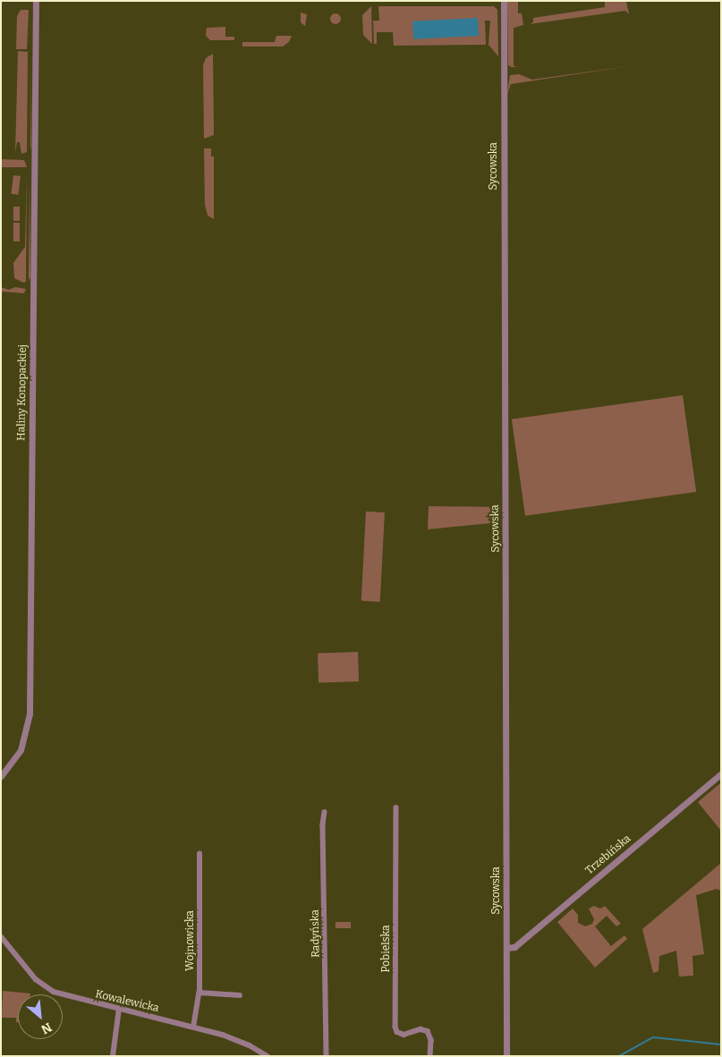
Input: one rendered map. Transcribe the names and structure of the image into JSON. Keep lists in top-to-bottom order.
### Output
{
  "streets": {
    "street": [
      "Sycowska",
      "Haliny Konopackiej",
      "Trzebińska",
      "Radyńska",
      "Wojnowicka",
      "Pobielska",
      "Kowalewicka"
    ]
  },
  "crossings": [
    ["Sycowska", "Trzebińska"],
    ["Wojnowicka", "Kowalewicka"]
  ],
  "north": "bottom right"
}
